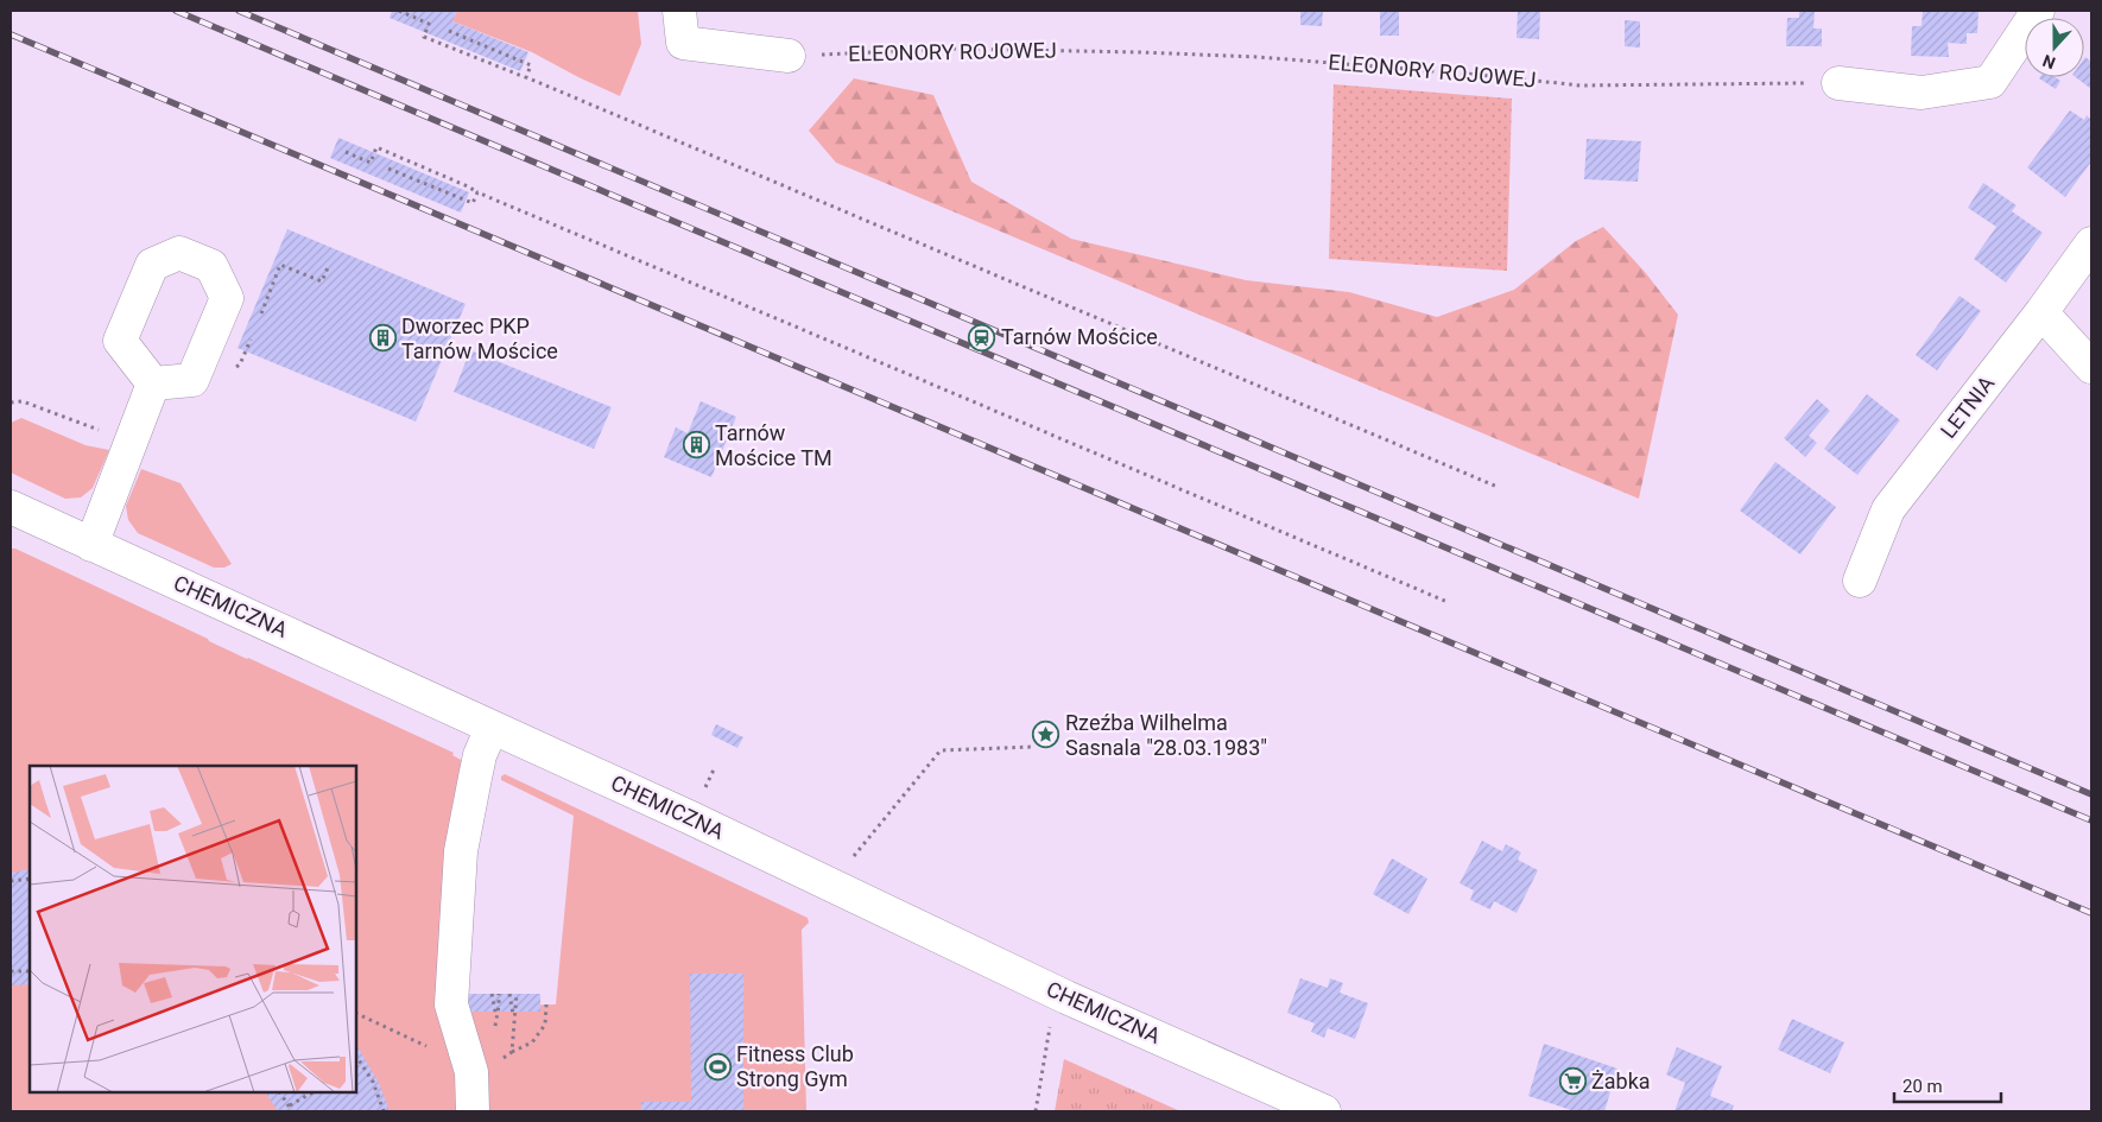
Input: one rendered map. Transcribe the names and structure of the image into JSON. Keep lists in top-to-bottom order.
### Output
{
  "streets": {
    "street": ["LETNIA", "CHEMICZNA"],
    "path": ["ELEONORY ROJOWEJ"]
  },
  "places": {
    "station": ["Tarnów Mościce"],
    "building": ["Dworzec PKP Tarnów Mościce", "Tarnów Mościce TM"],
    "place": ["Rzeźba Wilhelma Sasnala \"28.03.1983\""],
    "sports": ["Fitness Club Strong Gym"],
    "supermarket": ["Żabka"]
  },
  "scale_bar": "20 m",
  "north": "bottom"
}
